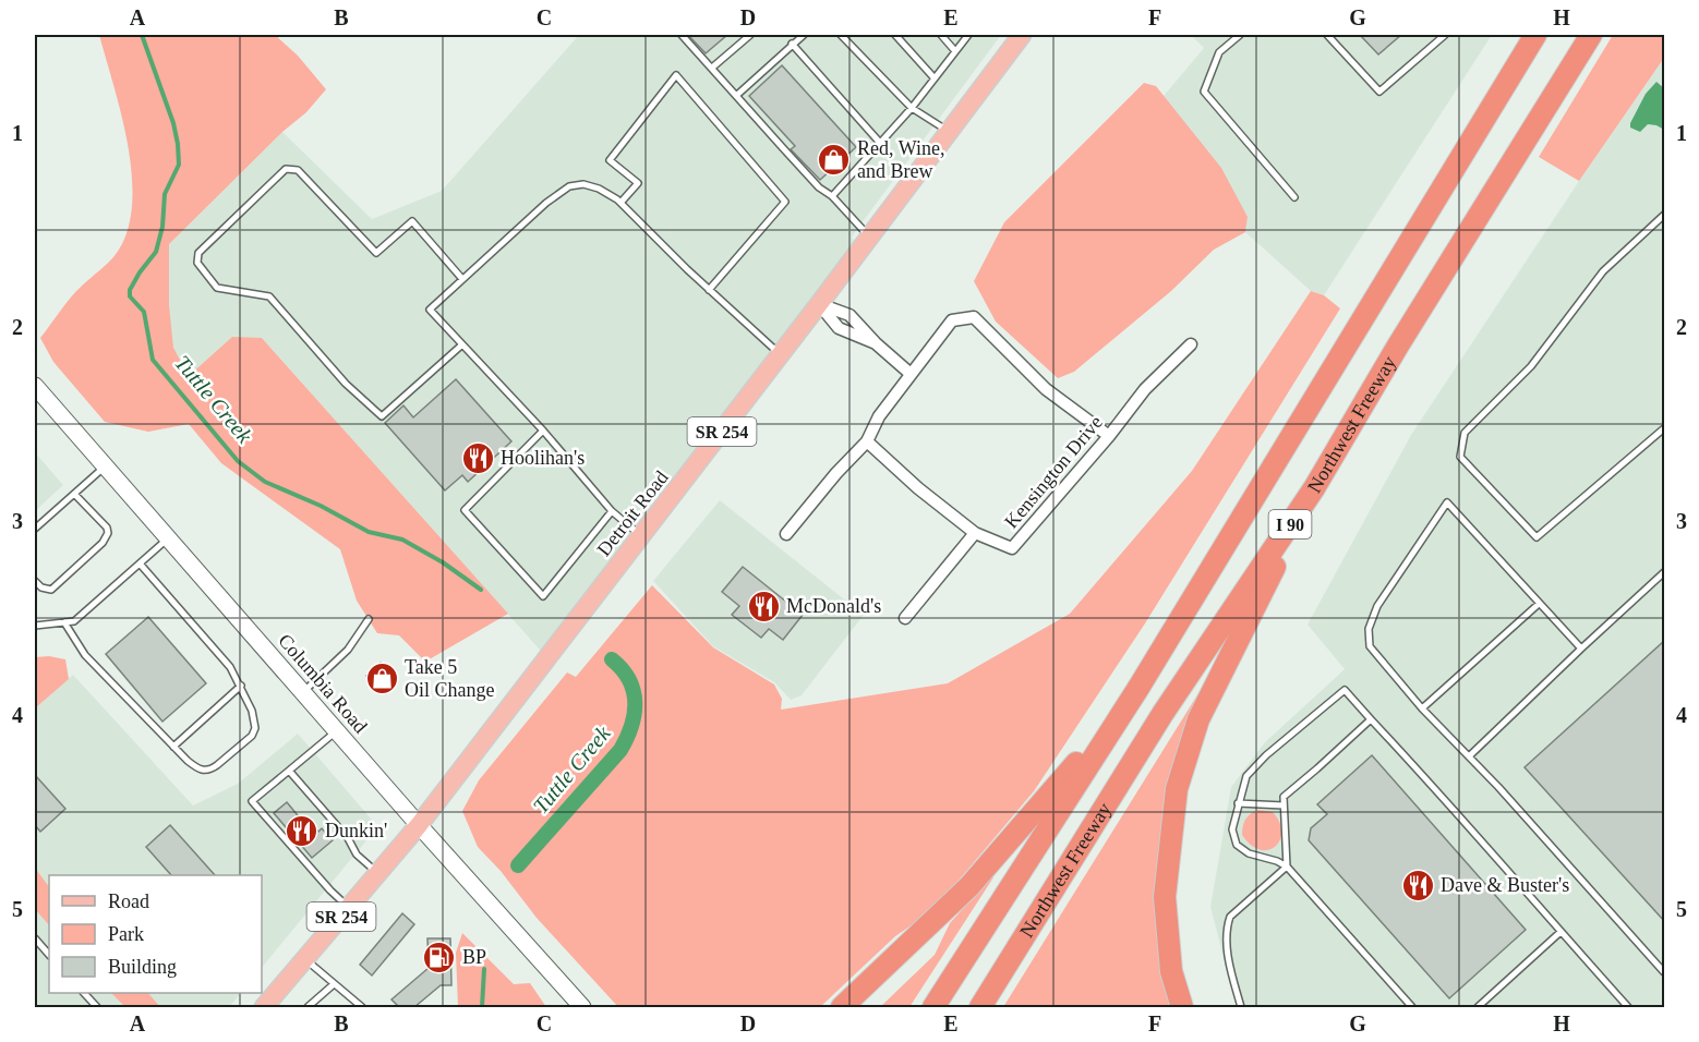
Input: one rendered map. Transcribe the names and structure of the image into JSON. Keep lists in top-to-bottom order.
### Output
{
  "streets": {
    "highway": ["Northwest Freeway", "I 90"],
    "main road": ["SR 254", "Detroit Road", "Columbia Road"],
    "street": ["Kensington Drive"]
  },
  "crossings": [
    ["Detroit Road", "Columbia Road"]
  ],
  "water": ["Tuttle Creek"],
  "places": {
    "shop": ["Red, Wine, and Brew", "Take 5 Oil Change"],
    "restaurant": [
      "Hoolihan's",
      "McDonald's",
      "Dunkin'",
      "Dave & Buster's"
    ],
    "fuel station": ["BP"]
  },
  "legend": ["Road", "Park", "Building"],
  "grid": {
    "columns": [
      "A",
      "B",
      "C",
      "D",
      "E",
      "F",
      "G",
      "H"
    ],
    "rows": [
      "1",
      "2",
      "3",
      "4",
      "5"
    ]
  }
}
